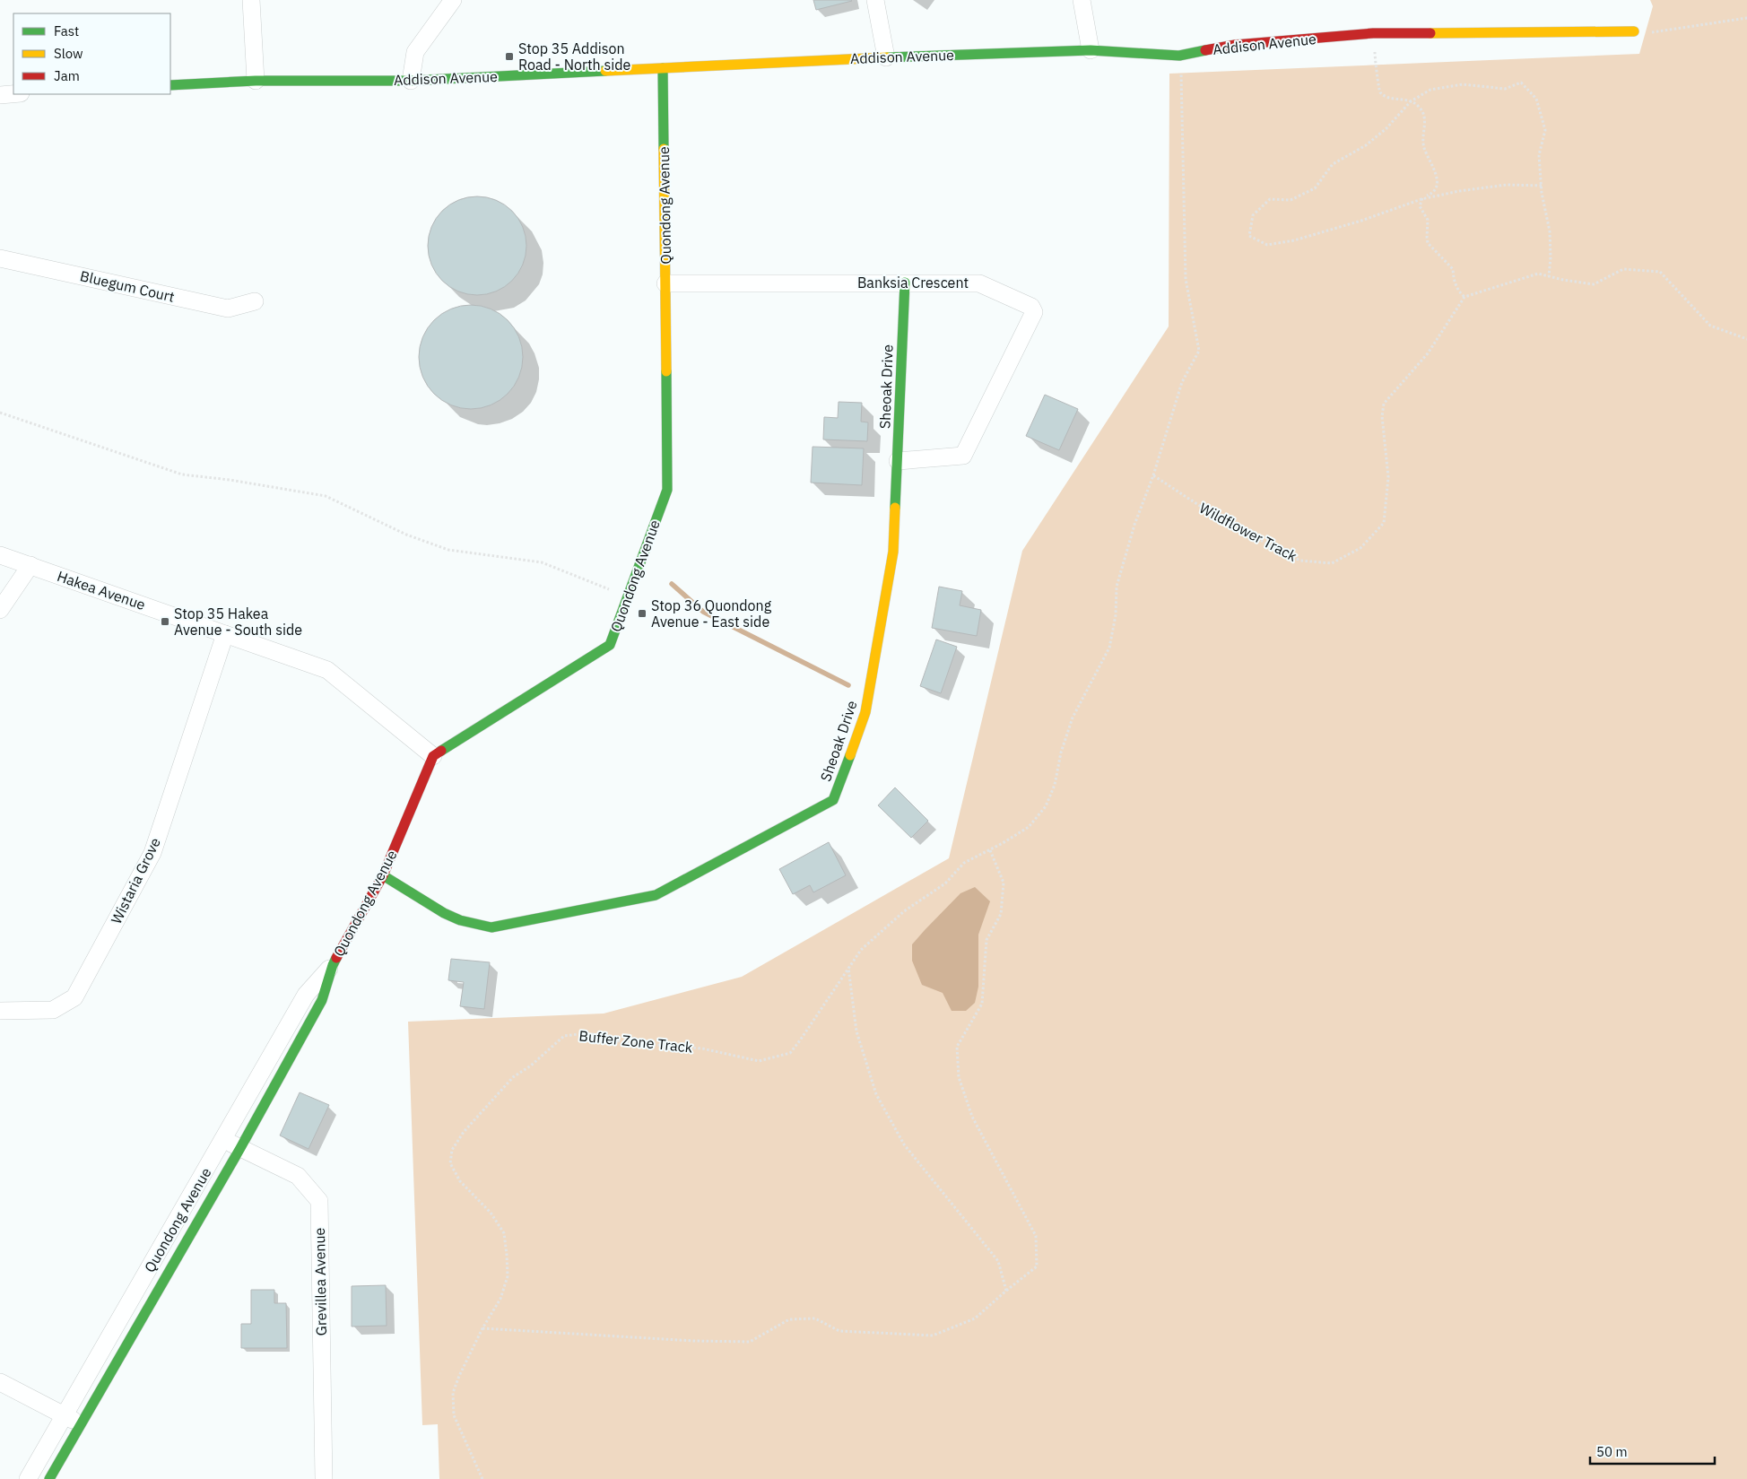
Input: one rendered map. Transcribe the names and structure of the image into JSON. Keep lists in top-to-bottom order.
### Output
{
  "streets": {
    "street": [
      "Addison Avenue",
      "Quondong Avenue",
      "Banksia Crescent",
      "Bluegum Court",
      "Sheoak Drive",
      "Hakea Avenue",
      "Wistaria Grove",
      "Grevillea Avenue"
    ],
    "path": ["Wildflower Track", "Buffer Zone Track"]
  },
  "crossings": [
    ["Addison Avenue", "Quondong Avenue"],
    ["Quondong Avenue", "Banksia Crescent"],
    ["Quondong Avenue", "Sheoak Drive"],
    ["Quondong Avenue", "Hakea Avenue"],
    ["Quondong Avenue", "Grevillea Avenue"],
    ["Banksia Crescent", "Sheoak Drive"],
    ["Wildflower Track", "Buffer Zone Track"],
    ["Hakea Avenue", "Wistaria Grove"]
  ],
  "places": {
    "transit": ["Stop 35 Addison Road - North side", "Stop 36 Quondong Avenue - East side", "Stop 35 Hakea Avenue - South side"]
  },
  "legend": ["Fast", "Slow", "Jam"],
  "scale_bar": "50 m"
}
